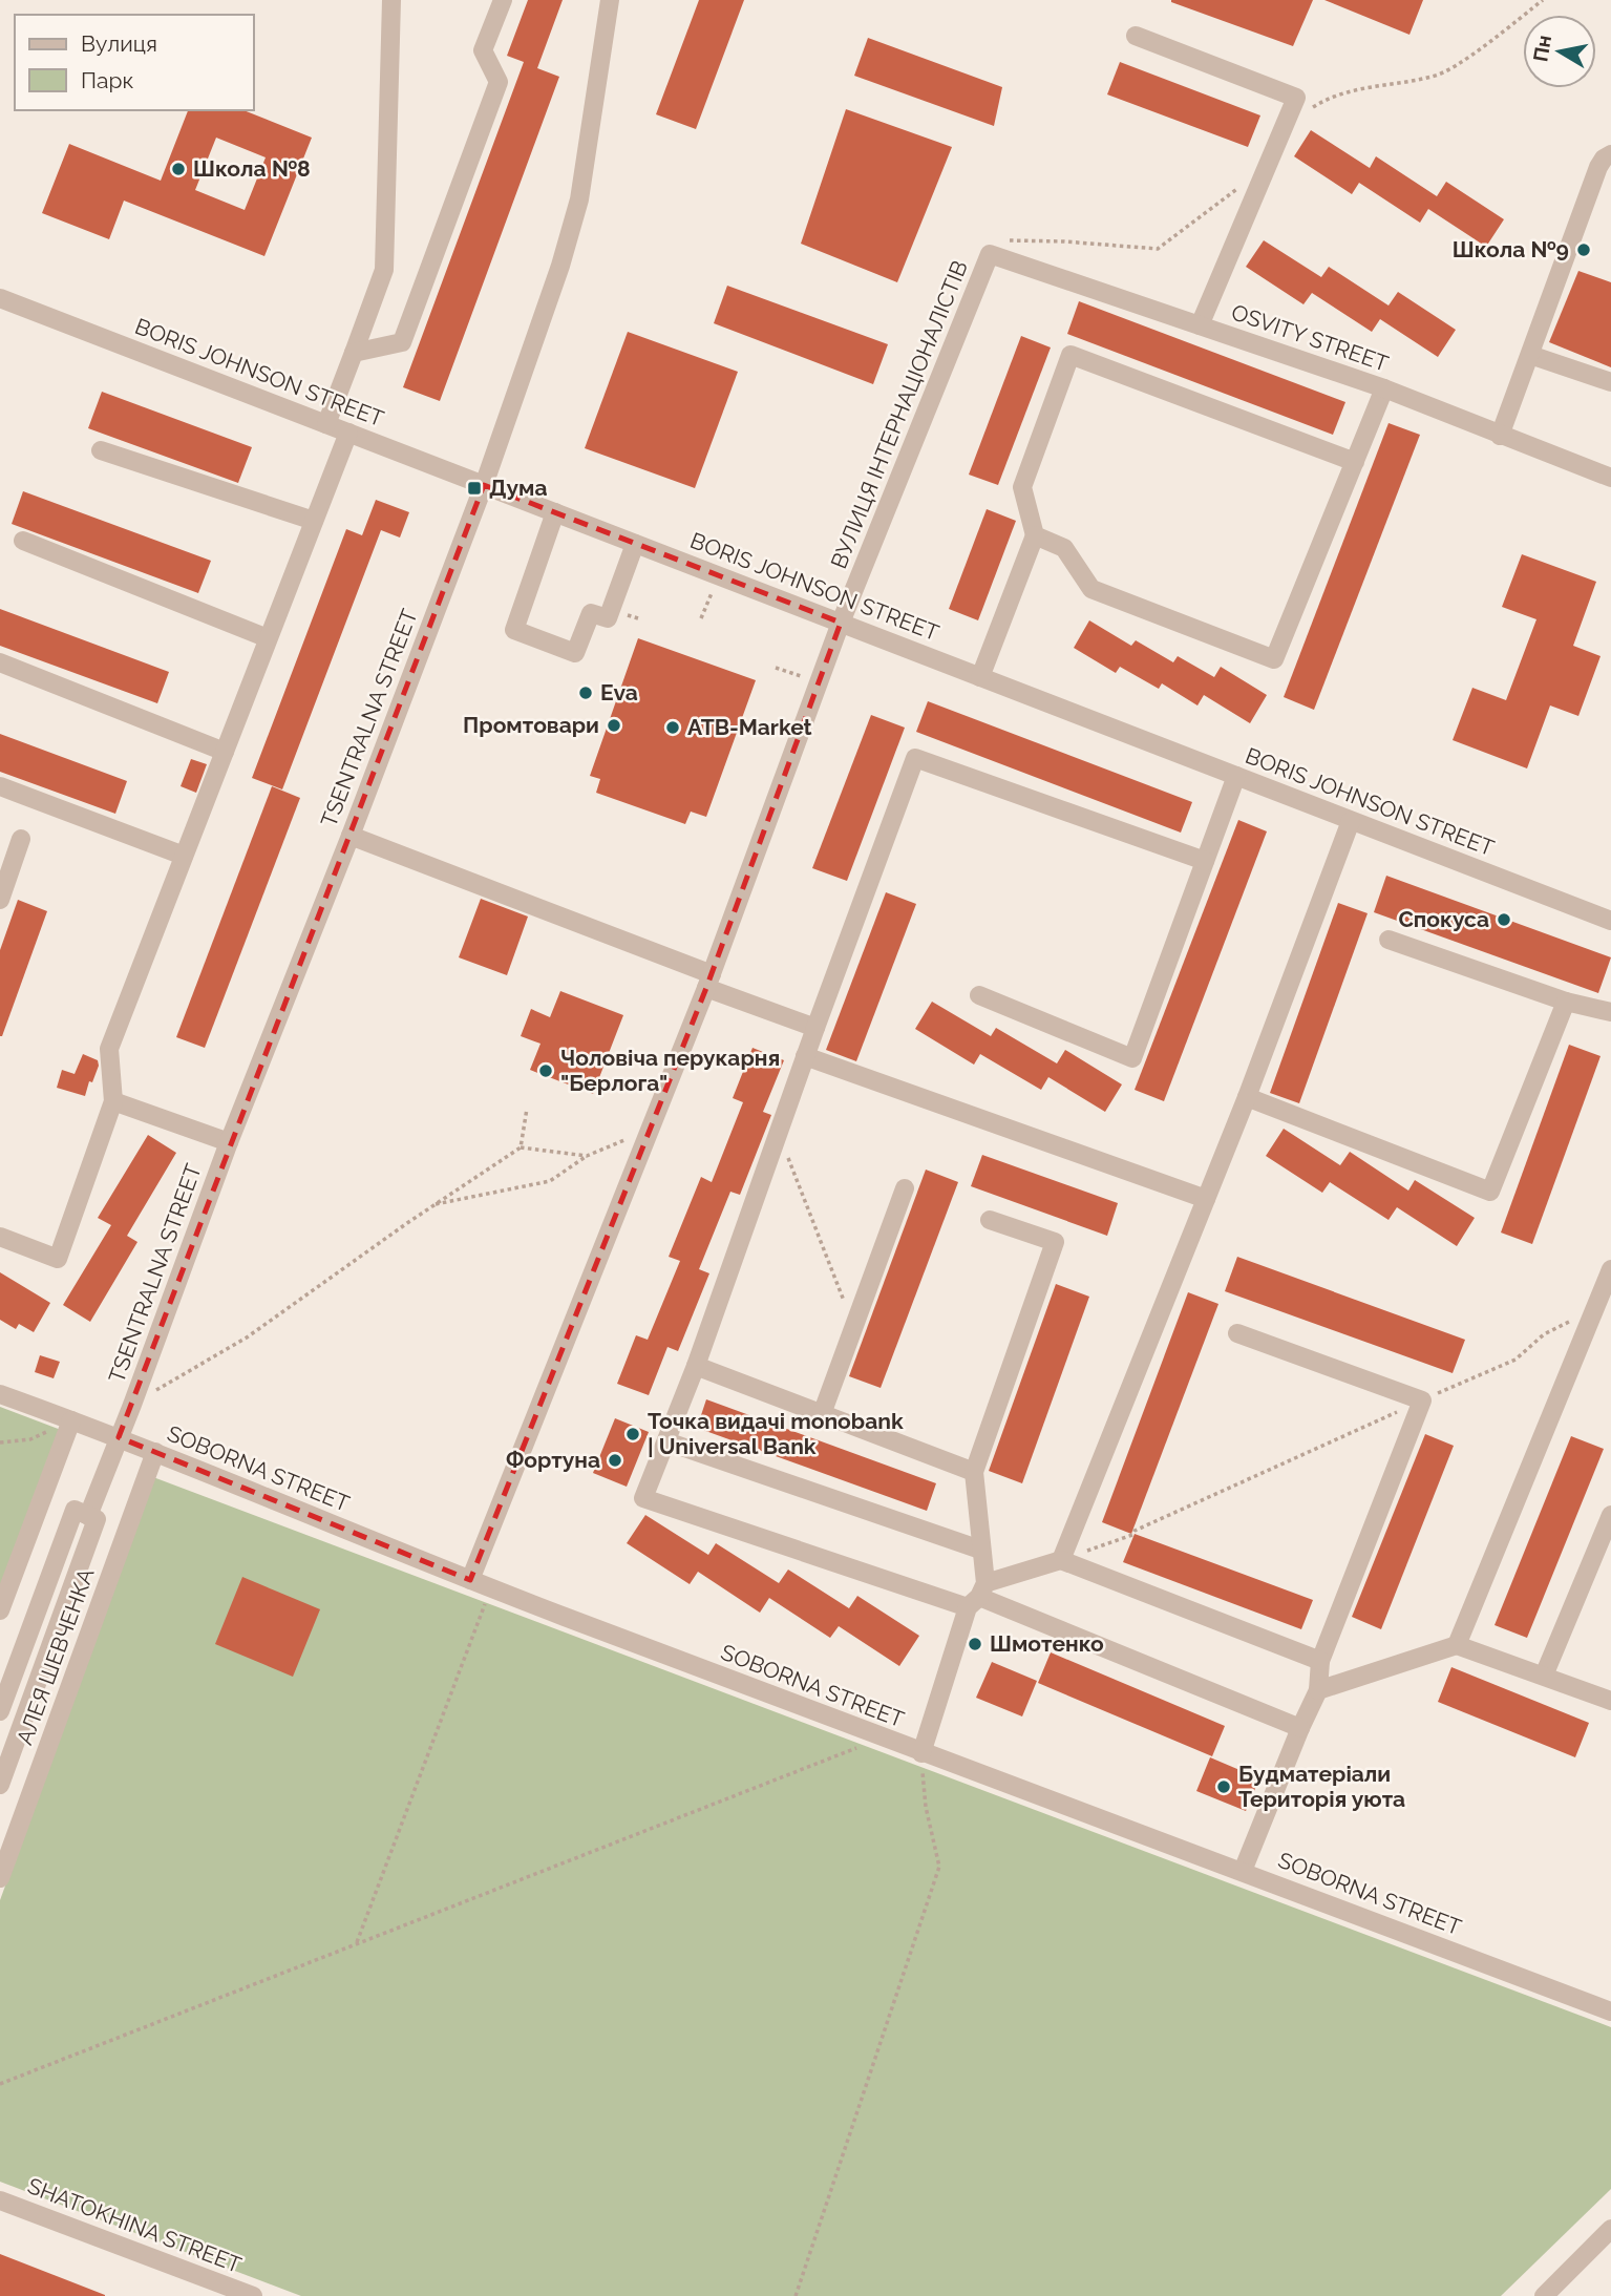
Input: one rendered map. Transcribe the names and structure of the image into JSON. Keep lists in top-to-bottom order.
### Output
{
  "streets": {
    "street": [
      "OSVITY STREET",
      "BORIS JOHNSON STREET",
      "ВУЛИЦЯ ІНТЕРНАЦІОНАЛІСТІВ",
      "TSENTRALNA STREET",
      "SOBORNA STREET",
      "АЛЕЯ ШЕВЧЕНКА",
      "SHATOKHINA STREET"
    ]
  },
  "crossings": [
    ["OSVITY STREET", "ВУЛИЦЯ ІНТЕРНАЦІОНАЛІСТІВ"],
    ["BORIS JOHNSON STREET", "ВУЛИЦЯ ІНТЕРНАЦІОНАЛІСТІВ"],
    ["BORIS JOHNSON STREET", "TSENTRALNA STREET"],
    ["ВУЛИЦЯ ІНТЕРНАЦІОНАЛІСТІВ", "SOBORNA STREET"],
    ["TSENTRALNA STREET", "SOBORNA STREET"],
    ["TSENTRALNA STREET", "АЛЕЯ ШЕВЧЕНКА"],
    ["SOBORNA STREET", "АЛЕЯ ШЕВЧЕНКА"]
  ],
  "places": {
    "other": [
      "Школа №8",
      "Школа №9",
      "Eva",
      "Промтовари",
      "ATB-Market",
      "Спокуса",
      "Чоловіча перукарня \"Берлога\"",
      "Точка видачі monobank | Universal Bank",
      "Фортуна",
      "Шмотенко",
      "Будматеріали Територія уюта"
    ],
    "transit": ["Дума"]
  },
  "legend": ["Вулиця", "Парк"],
  "north": "left"
}
